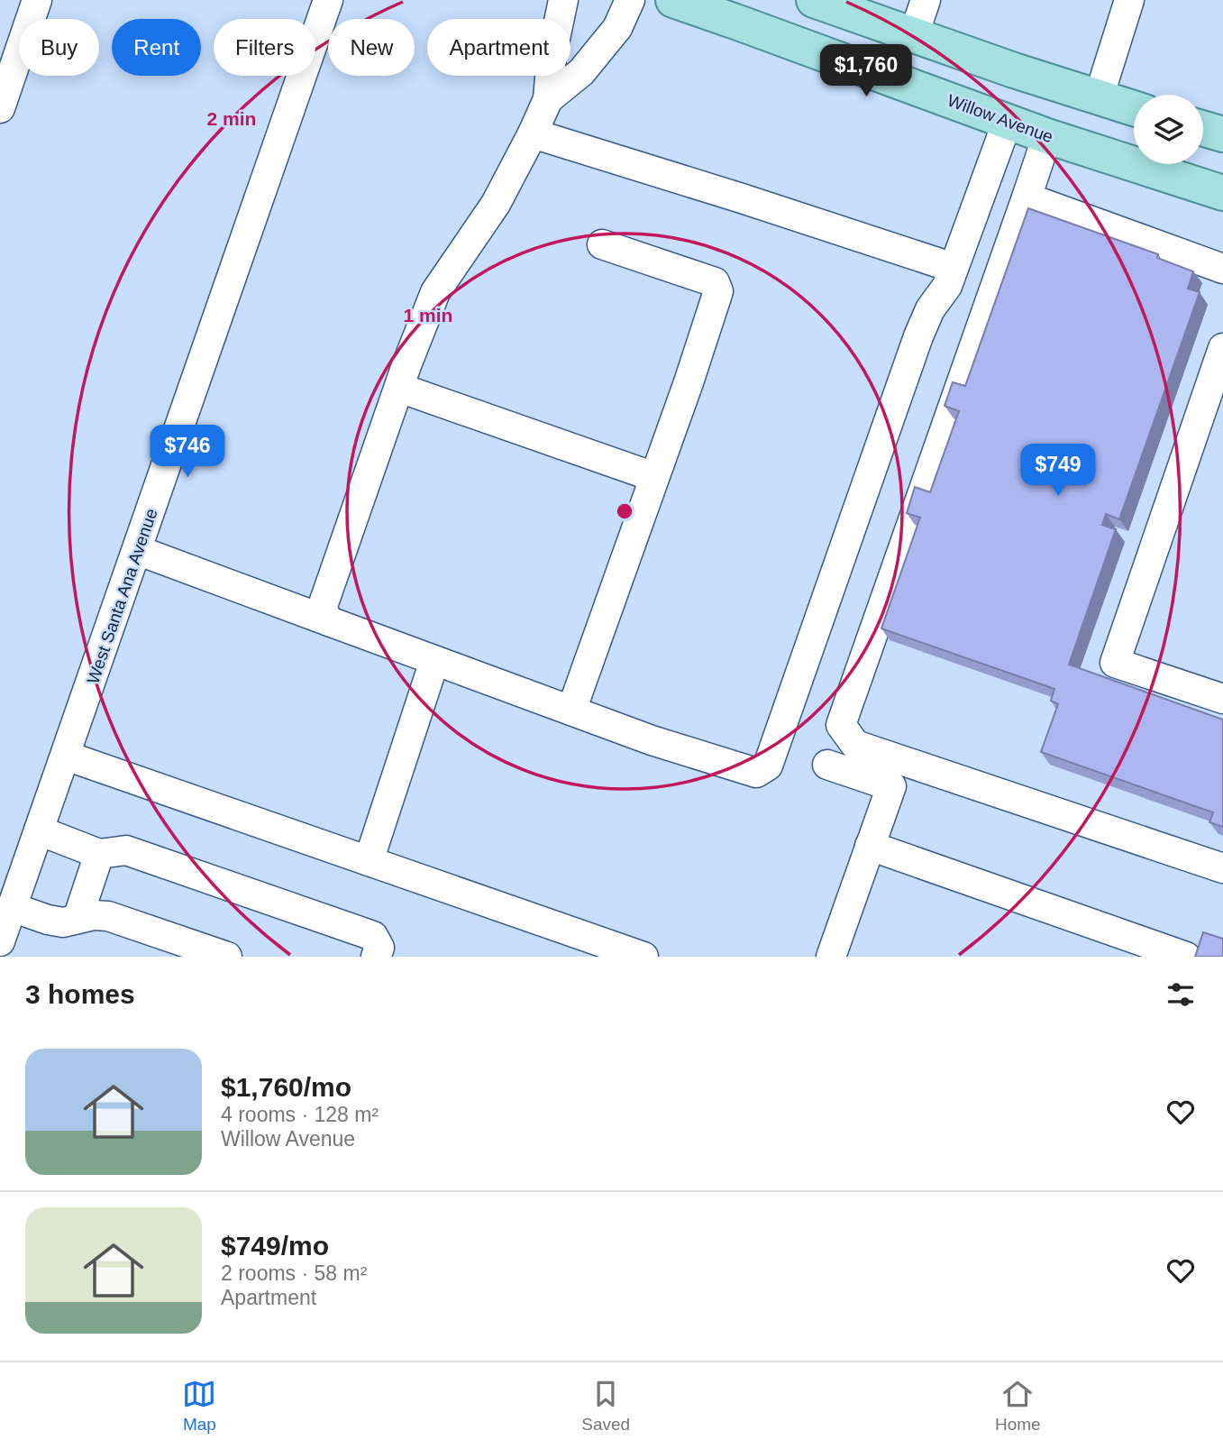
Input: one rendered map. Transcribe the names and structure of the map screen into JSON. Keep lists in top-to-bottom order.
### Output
{
  "streets": {
    "main road": ["Willow Avenue"],
    "street": ["West Santa Ana Avenue"]
  },
  "page": {
    "chip": [
      "Buy",
      "Rent",
      "Filters",
      "New",
      "Apartment"
    ],
    "price": ["$1,760", "$746", "$749"],
    "heading": "3 homes",
    "list": [
      {
        "name": "$1,760/mo",
        "note": "4 rooms · 128 m² · Willow Avenue"
      },
      {
        "name": "$749/mo",
        "note": "2 rooms · 58 m² · Apartment"
      }
    ],
    "tabs": ["Map", "Saved", "Home"]
  },
  "rings": ["2 min", "1 min"]
}
